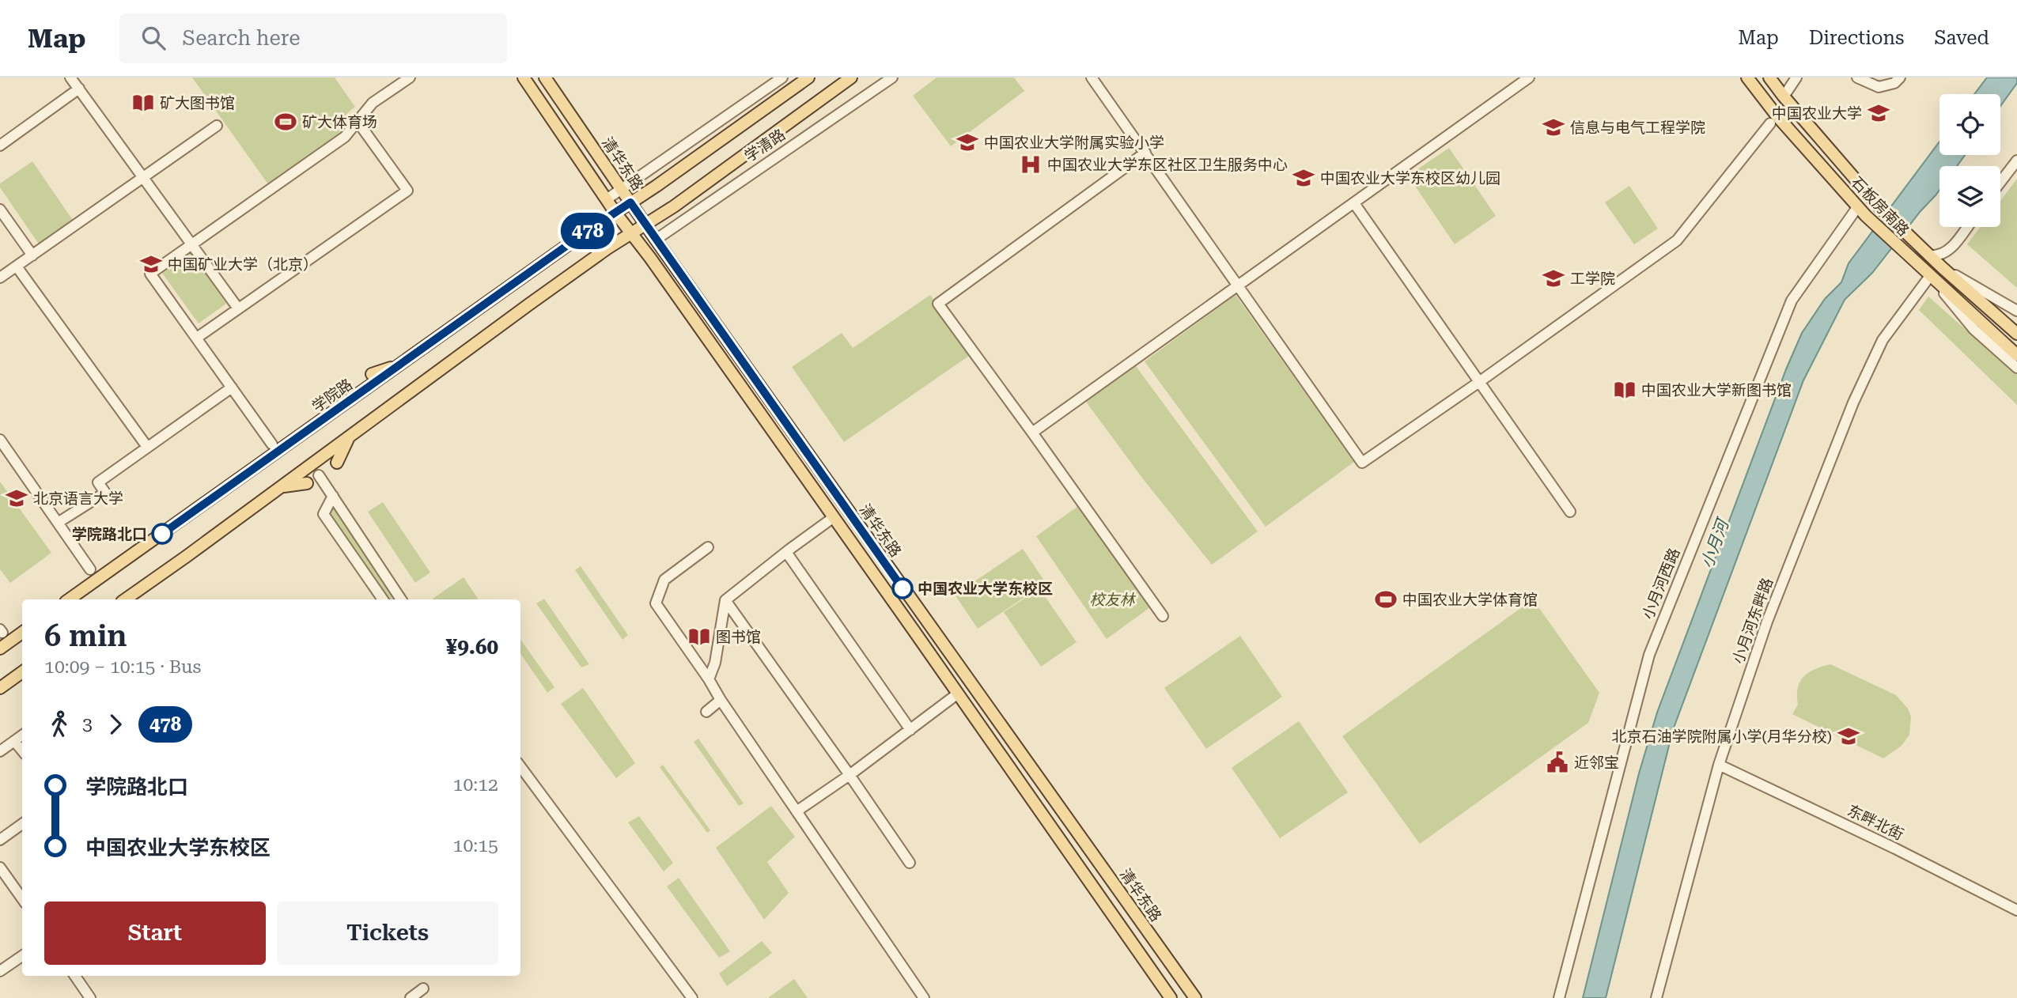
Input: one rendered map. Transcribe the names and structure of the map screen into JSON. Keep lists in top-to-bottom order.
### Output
{
  "streets": {
    "main road": [
      "学清路",
      "清华东路",
      "石板房南路",
      "学院路"
    ],
    "street": ["小月河西路", "小月河东畔路", "东畔北街"]
  },
  "crossings": [
    ["学清路", "清华东路"],
    ["学清路", "学院路"],
    ["清华东路", "学院路"],
    ["石板房南路", "小月河西路"],
    ["石板房南路", "小月河东畔路"],
    ["小月河东畔路", "东畔北街"]
  ],
  "water": ["小月河"],
  "parks": ["校友林"],
  "places": {
    "library": ["矿大图书馆", "中国农业大学新图书馆", "图书馆"],
    "school or university": [
      "中国农业大学",
      "信息与电气工程学院",
      "中国农业大学附属实验小学",
      "中国农业大学东校区幼儿园",
      "中国矿业大学（北京）",
      "工学院",
      "北京语言大学",
      "北京石油学院附属小学(月华分校)"
    ],
    "sports": ["矿大体育场", "中国农业大学体育馆"],
    "hospital": ["中国农业大学东区社区卫生服务中心"],
    "other": ["学院路北口", "中国农业大学东校区"],
    "public building": ["近邻宝"]
  },
  "lines": ["bus line 478"],
  "page": {
    "header": "Map",
    "search": "Search here",
    "nav": ["Map", "Directions", "Saved"],
    "on_map": "478",
    "heading": ["6 min", "10:09 – 10:15 · Bus", "¥9.60"],
    "legs": ["3", "478"],
    "list": [
      {
        "name": "学院路北口",
        "value": "10:12"
      },
      {
        "name": "中国农业大学东校区",
        "value": "10:15"
      }
    ],
    "buttons": ["Start", "Tickets"]
  }
}
